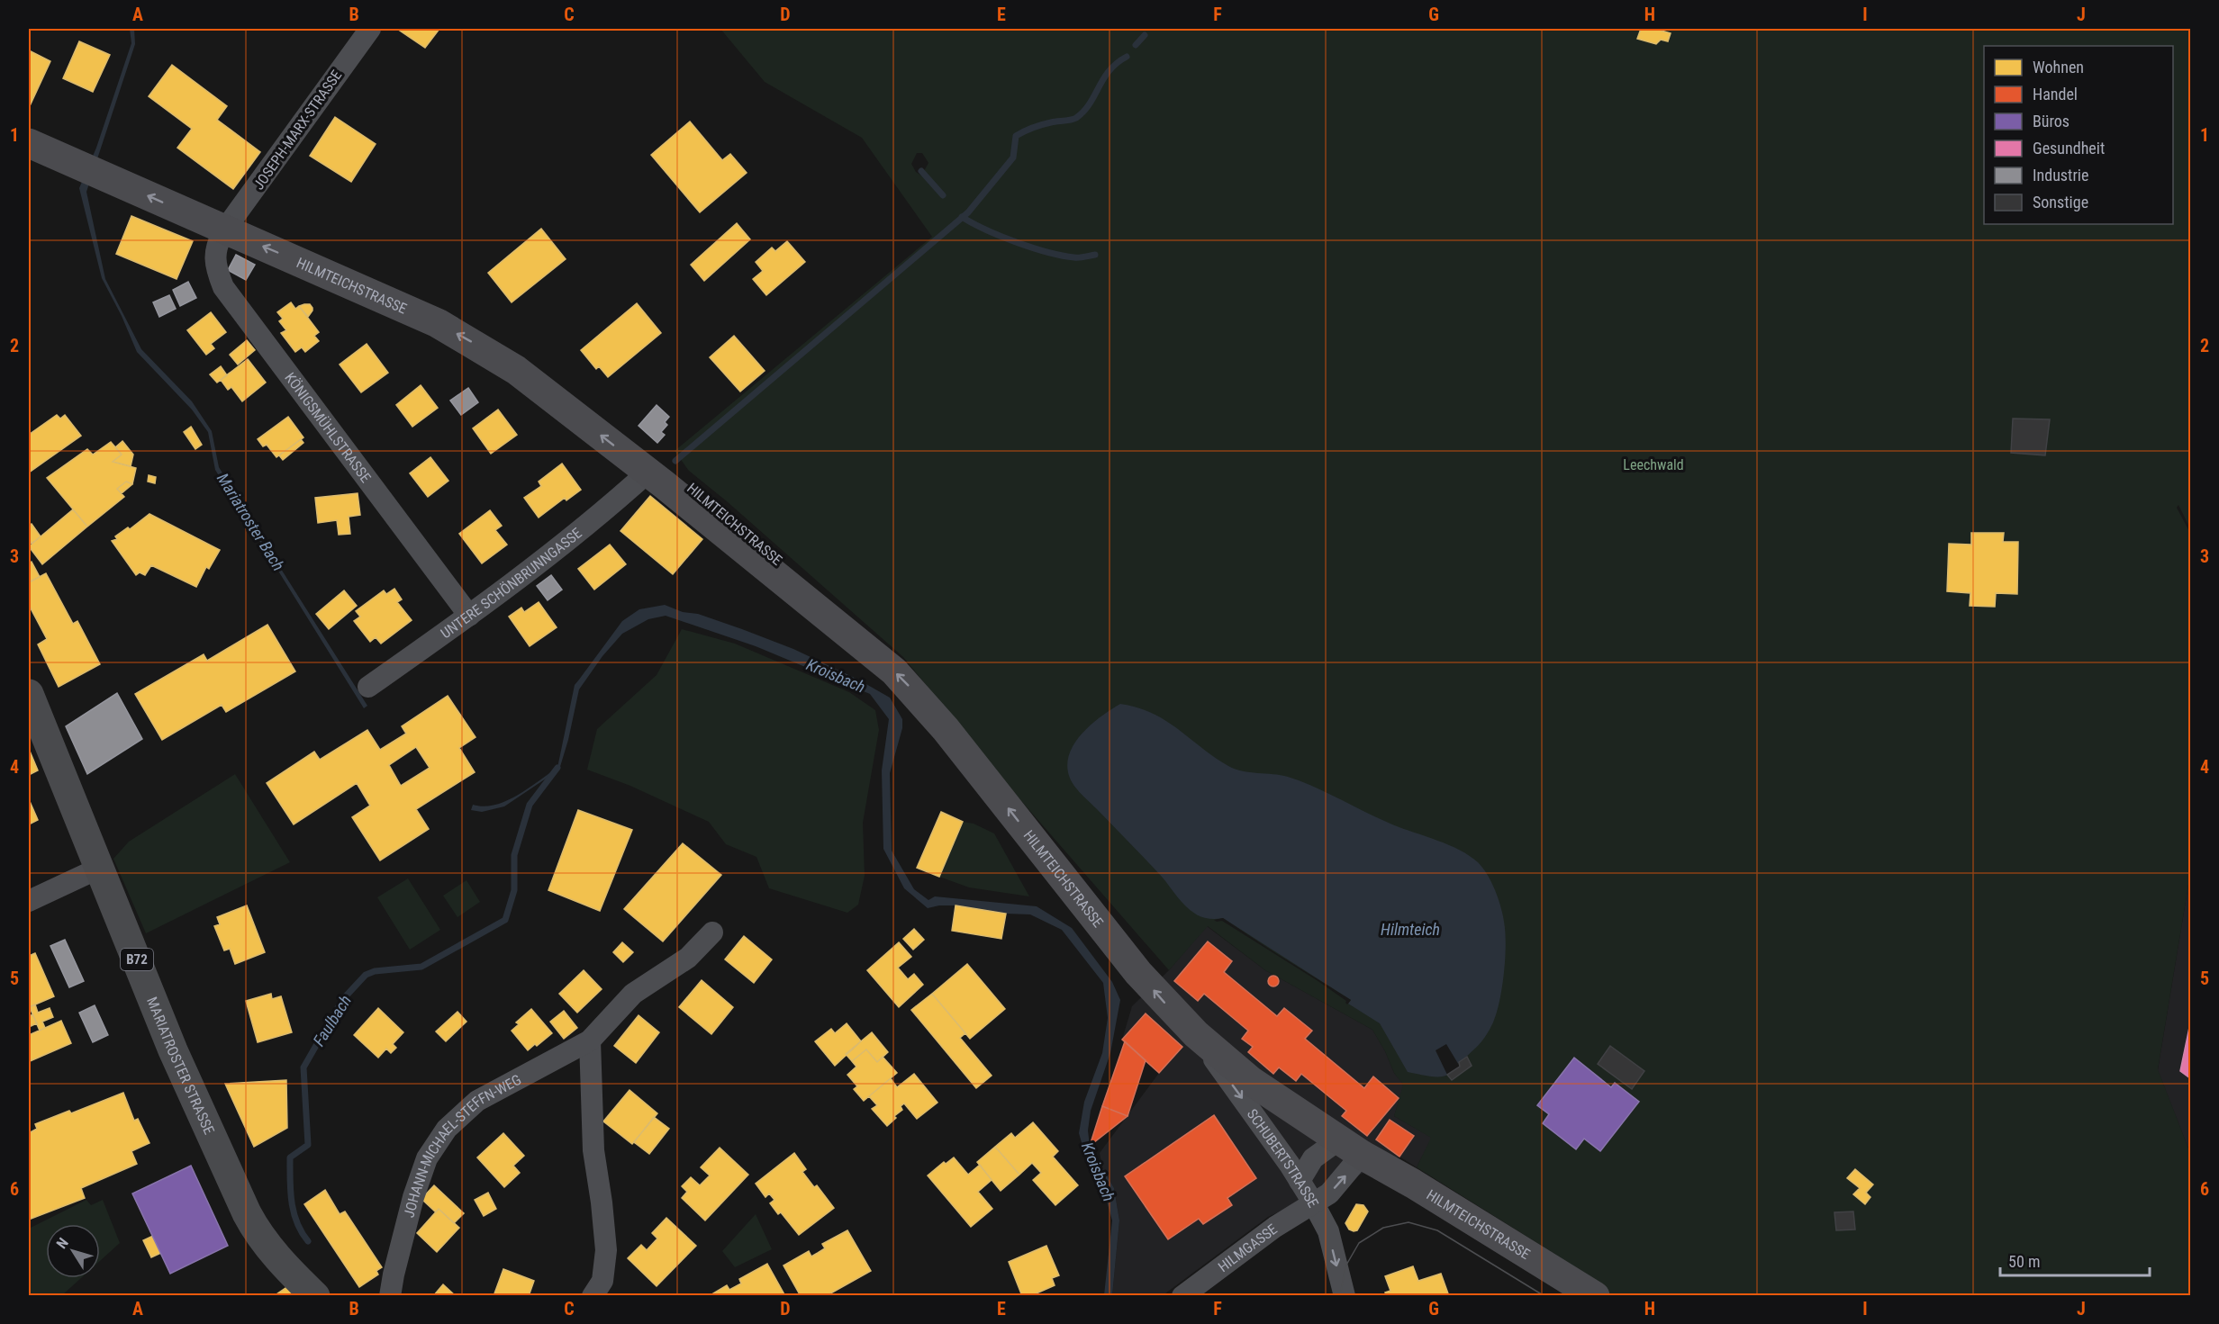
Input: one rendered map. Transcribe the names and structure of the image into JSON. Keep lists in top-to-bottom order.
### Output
{
  "streets": {
    "main road": ["HILMTEICHSTRASSE", "B72", "MARIATROSTER STRASSE"],
    "street": [
      "JOSEPH-MARX-STRASSE",
      "KÖNIGSMÜHLSTRASSE",
      "UNTERE SCHÖNBRUNNGASSE",
      "JOHANN-MICHAEL-STEFFN-WEG",
      "SCHUBERTSTRASSE",
      "HILMGASSE"
    ]
  },
  "crossings": [
    ["JOSEPH-MARX-STRASSE", "HILMTEICHSTRASSE"],
    ["JOSEPH-MARX-STRASSE", "KÖNIGSMÜHLSTRASSE"],
    ["HILMTEICHSTRASSE", "KÖNIGSMÜHLSTRASSE"],
    ["HILMTEICHSTRASSE", "UNTERE SCHÖNBRUNNGASSE"],
    ["HILMTEICHSTRASSE", "SCHUBERTSTRASSE"],
    ["KÖNIGSMÜHLSTRASSE", "UNTERE SCHÖNBRUNNGASSE"],
    ["SCHUBERTSTRASSE", "HILMGASSE"]
  ],
  "one_way": ["HILMTEICHSTRASSE", "SCHUBERTSTRASSE"],
  "water": [
    "Mariatroster Bach",
    "Kroisbach",
    "Hilmteich",
    "Faulbach"
  ],
  "parks": ["Leechwald"],
  "legend": [
    "Wohnen",
    "Handel",
    "Büros",
    "Gesundheit",
    "Industrie",
    "Sonstige"
  ],
  "scale_bar": "50 m",
  "north": "top left",
  "grid": {
    "columns": [
      "A",
      "B",
      "C",
      "D",
      "E",
      "F",
      "G",
      "H",
      "I",
      "J"
    ],
    "rows": [
      "1",
      "2",
      "3",
      "4",
      "5",
      "6"
    ]
  }
}
